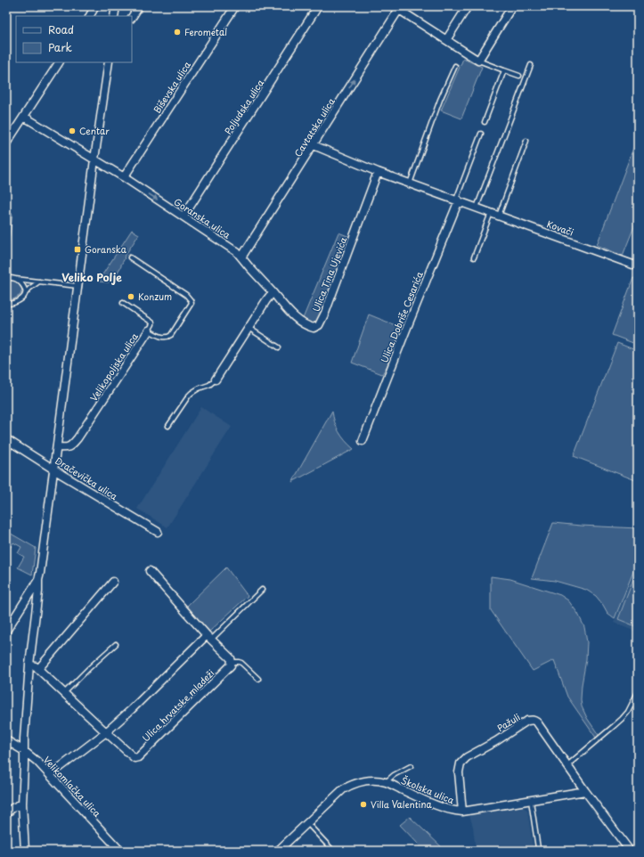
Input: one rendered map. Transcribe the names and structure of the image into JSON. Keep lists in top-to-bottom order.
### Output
{
  "streets": {
    "street": [
      "Biševska ulica",
      "Poljudska ulica",
      "Cavtatska ulica",
      "Goranska ulica",
      "Kovači",
      "Ulica Tina Ujevića",
      "Ulica Dobriše Cesarića",
      "Velikopoljska ulica",
      "Dračevička ulica",
      "Ulica hrvatske mladeži",
      "Pažuli",
      "Velikomlačka ulica",
      "Školska ulica"
    ]
  },
  "crossings": [
    ["Biševska ulica", "Goranska ulica"],
    ["Poljudska ulica", "Goranska ulica"],
    ["Cavtatska ulica", "Goranska ulica"],
    ["Cavtatska ulica", "Kovači"],
    ["Goranska ulica", "Ulica Tina Ujevića"],
    ["Kovači", "Ulica Tina Ujevića"],
    ["Kovači", "Ulica Dobriše Cesarića"],
    ["Pažuli", "Školska ulica"]
  ],
  "one_way": ["Cavtatska ulica"],
  "districts": ["Veliko Polje"],
  "places": {
    "other": [
      "Ferometal",
      "Centar",
      "Konzum",
      "Villa Valentina"
    ],
    "transit": ["Goranska"]
  },
  "legend": ["Road", "Park"]
}
